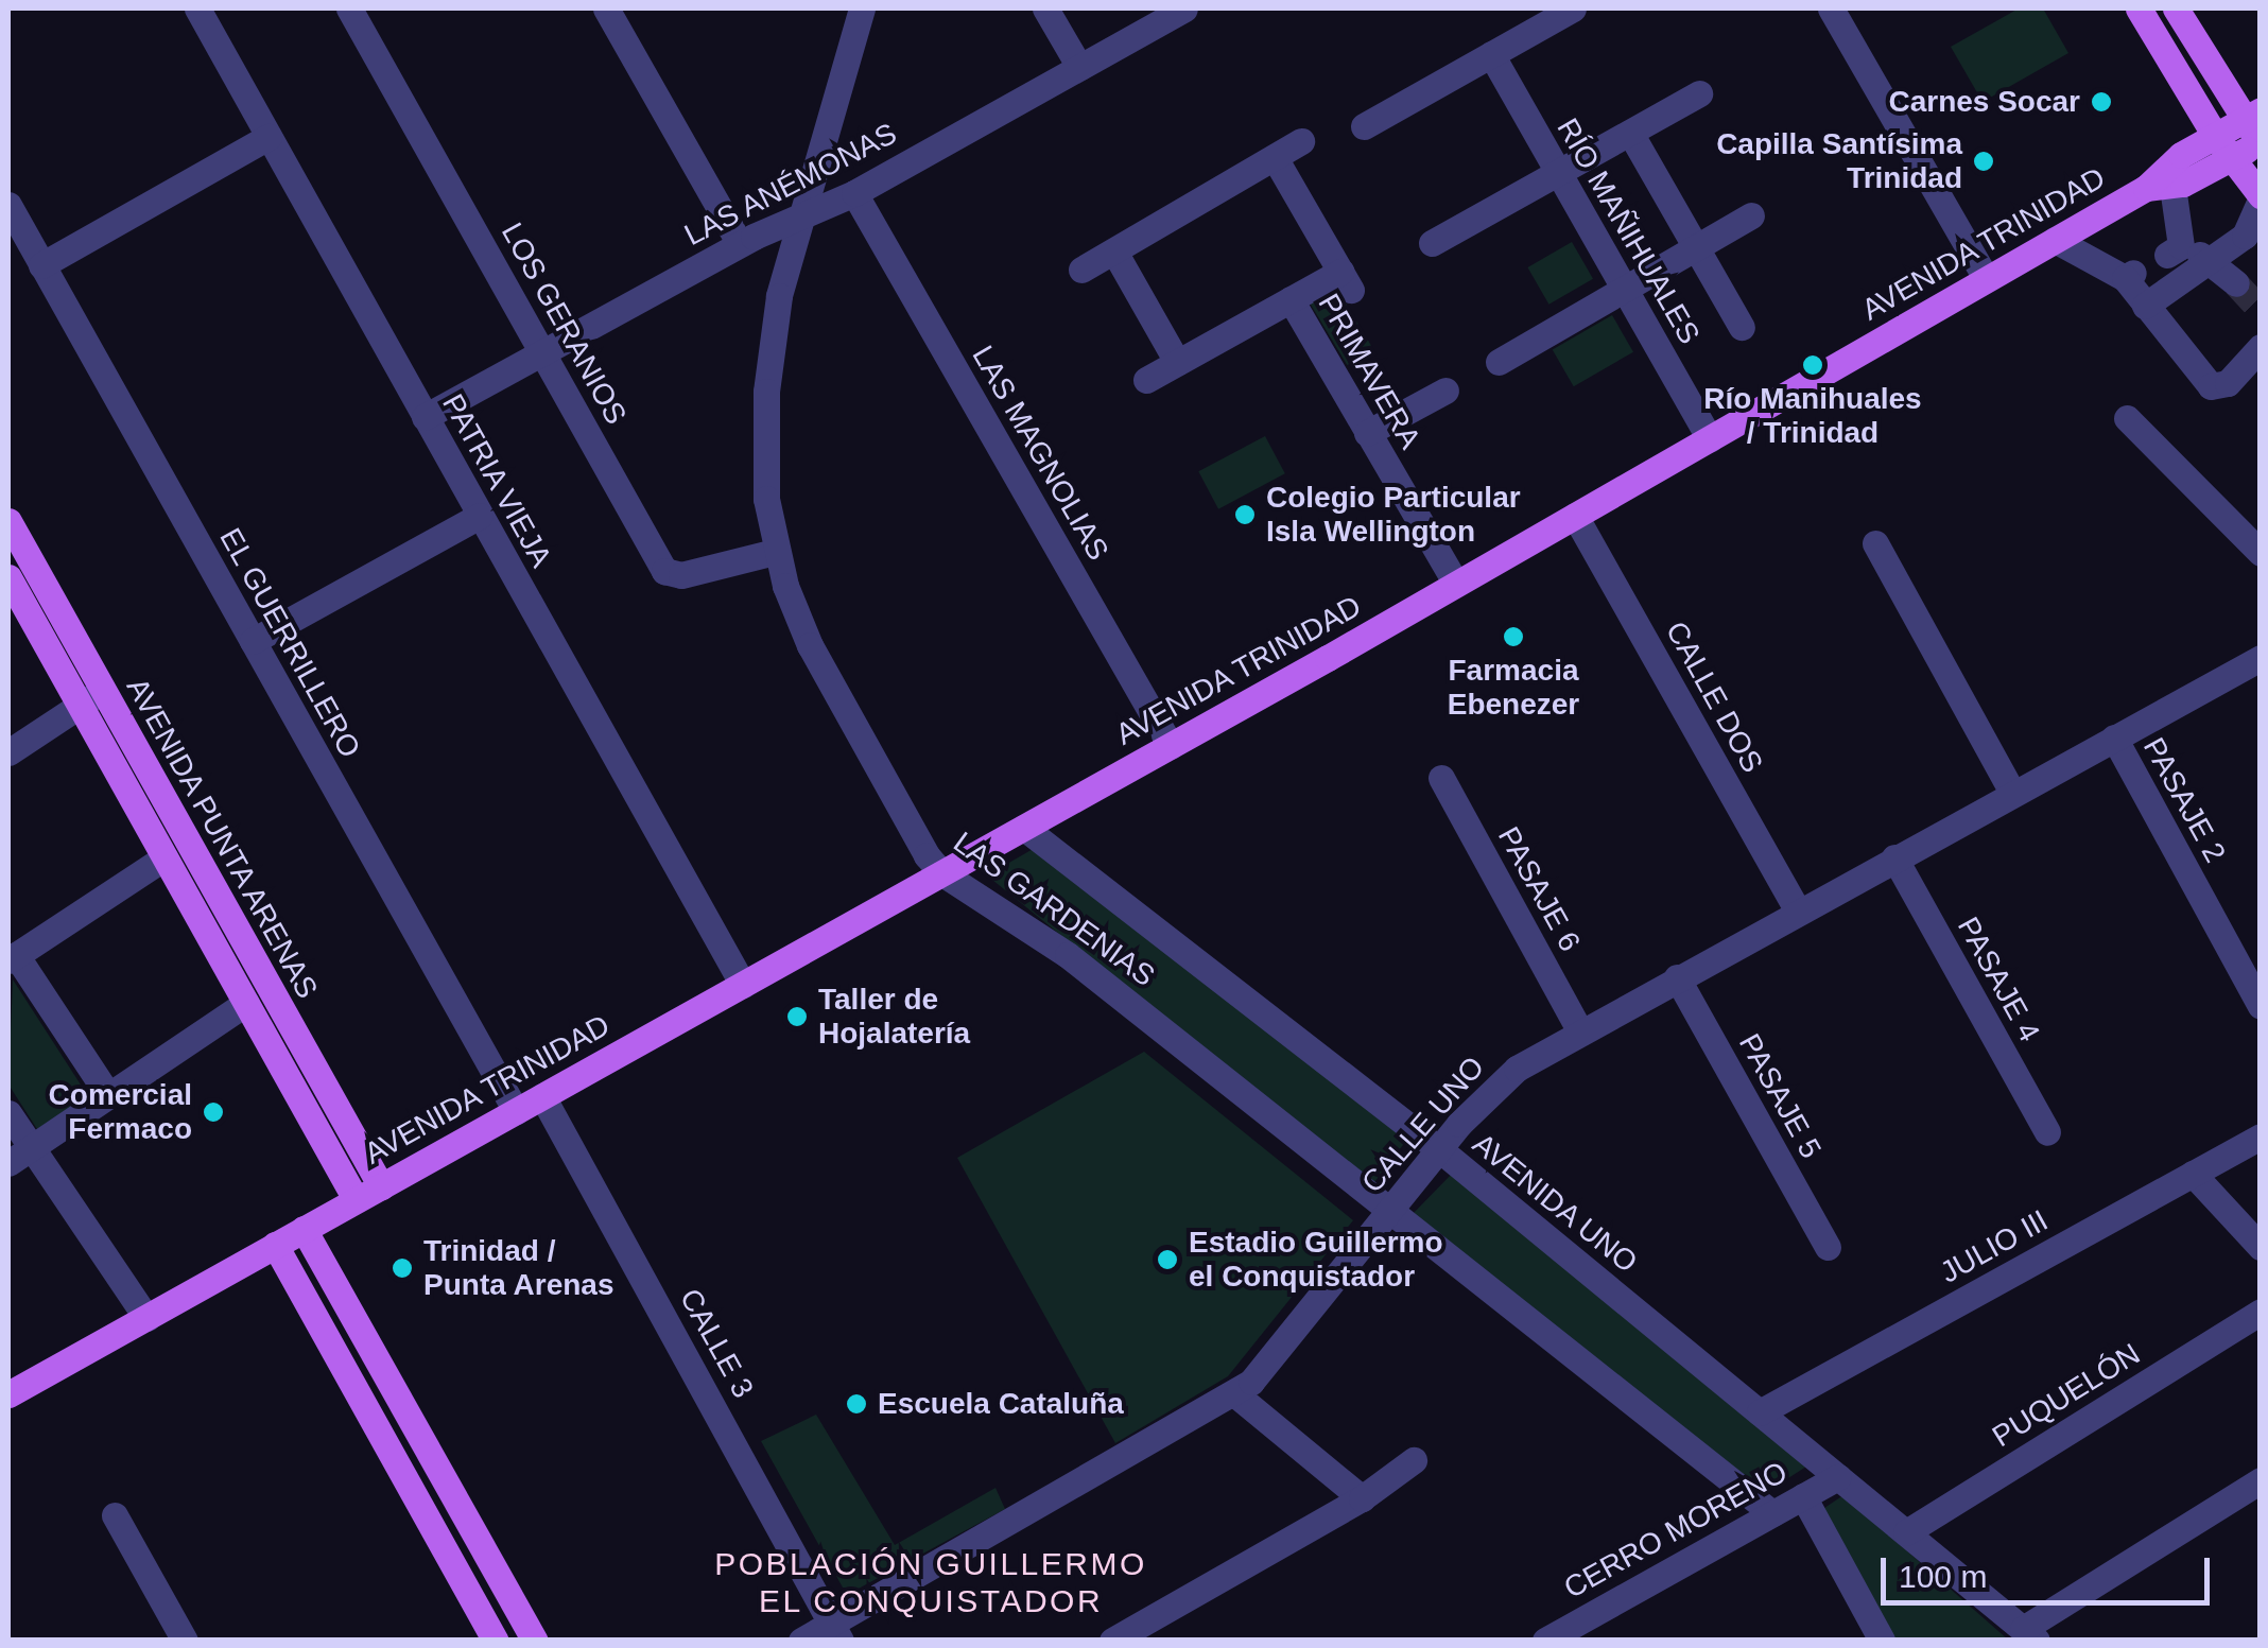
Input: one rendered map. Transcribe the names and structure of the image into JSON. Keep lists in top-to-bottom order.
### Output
{
  "streets": {
    "main road": ["AVENIDA TRINIDAD", "AVENIDA PUNTA ARENAS"],
    "street": [
      "LAS ANÉMONAS",
      "RÍO MAÑIHUALES",
      "LOS GERANIOS",
      "PRIMAVERA",
      "LAS MAGNOLIAS",
      "PATRIA VIEJA",
      "EL GUERRILLERO",
      "CALLE DOS",
      "PASAJE 2",
      "PASAJE 6",
      "LAS GARDENIAS",
      "PASAJE 4",
      "PASAJE 5",
      "CALLE UNO",
      "AVENIDA UNO",
      "JULIO III",
      "CALLE 3",
      "PUQUELÓN",
      "CERRO MORENO"
    ]
  },
  "crossings": [
    ["LAS ANÉMONAS", "LOS GERANIOS"],
    ["LAS ANÉMONAS", "LAS MAGNOLIAS"],
    ["LAS ANÉMONAS", "PATRIA VIEJA"],
    ["LAS ANÉMONAS", "LAS GARDENIAS"],
    ["RÍO MAÑIHUALES", "AVENIDA TRINIDAD"],
    ["AVENIDA TRINIDAD", "PRIMAVERA"],
    ["AVENIDA TRINIDAD", "LAS MAGNOLIAS"],
    ["AVENIDA TRINIDAD", "PATRIA VIEJA"],
    ["AVENIDA TRINIDAD", "EL GUERRILLERO"],
    ["AVENIDA TRINIDAD", "CALLE DOS"],
    ["AVENIDA TRINIDAD", "AVENIDA PUNTA ARENAS"],
    ["AVENIDA TRINIDAD", "LAS GARDENIAS"],
    ["AVENIDA TRINIDAD", "AVENIDA UNO"],
    ["AVENIDA TRINIDAD", "CALLE 3"],
    ["LOS GERANIOS", "LAS GARDENIAS"],
    ["CALLE DOS", "CALLE UNO"],
    ["PASAJE 2", "CALLE UNO"],
    ["PASAJE 6", "CALLE UNO"],
    ["LAS GARDENIAS", "CALLE UNO"],
    ["LAS GARDENIAS", "CERRO MORENO"],
    ["PASAJE 4", "CALLE UNO"],
    ["PASAJE 5", "CALLE UNO"],
    ["CALLE UNO", "AVENIDA UNO"],
    ["CALLE UNO", "CALLE 3"],
    ["AVENIDA UNO", "JULIO III"],
    ["AVENIDA UNO", "PUQUELÓN"],
    ["AVENIDA UNO", "CERRO MORENO"]
  ],
  "districts": ["POBLACIÓN GUILLERMO EL CONQUISTADOR"],
  "places": [
    "Carnes Socar",
    "Capilla Santísima Trinidad",
    "Río Manihuales / Trinidad",
    "Colegio Particular Isla Wellington",
    "Farmacia Ebenezer",
    "Taller de Hojalatería",
    "Comercial Fermaco",
    "Estadio Guillermo el Conquistador",
    "Trinidad / Punta Arenas",
    "Escuela Cataluña"
  ],
  "scale_bar": "100 m"
}
